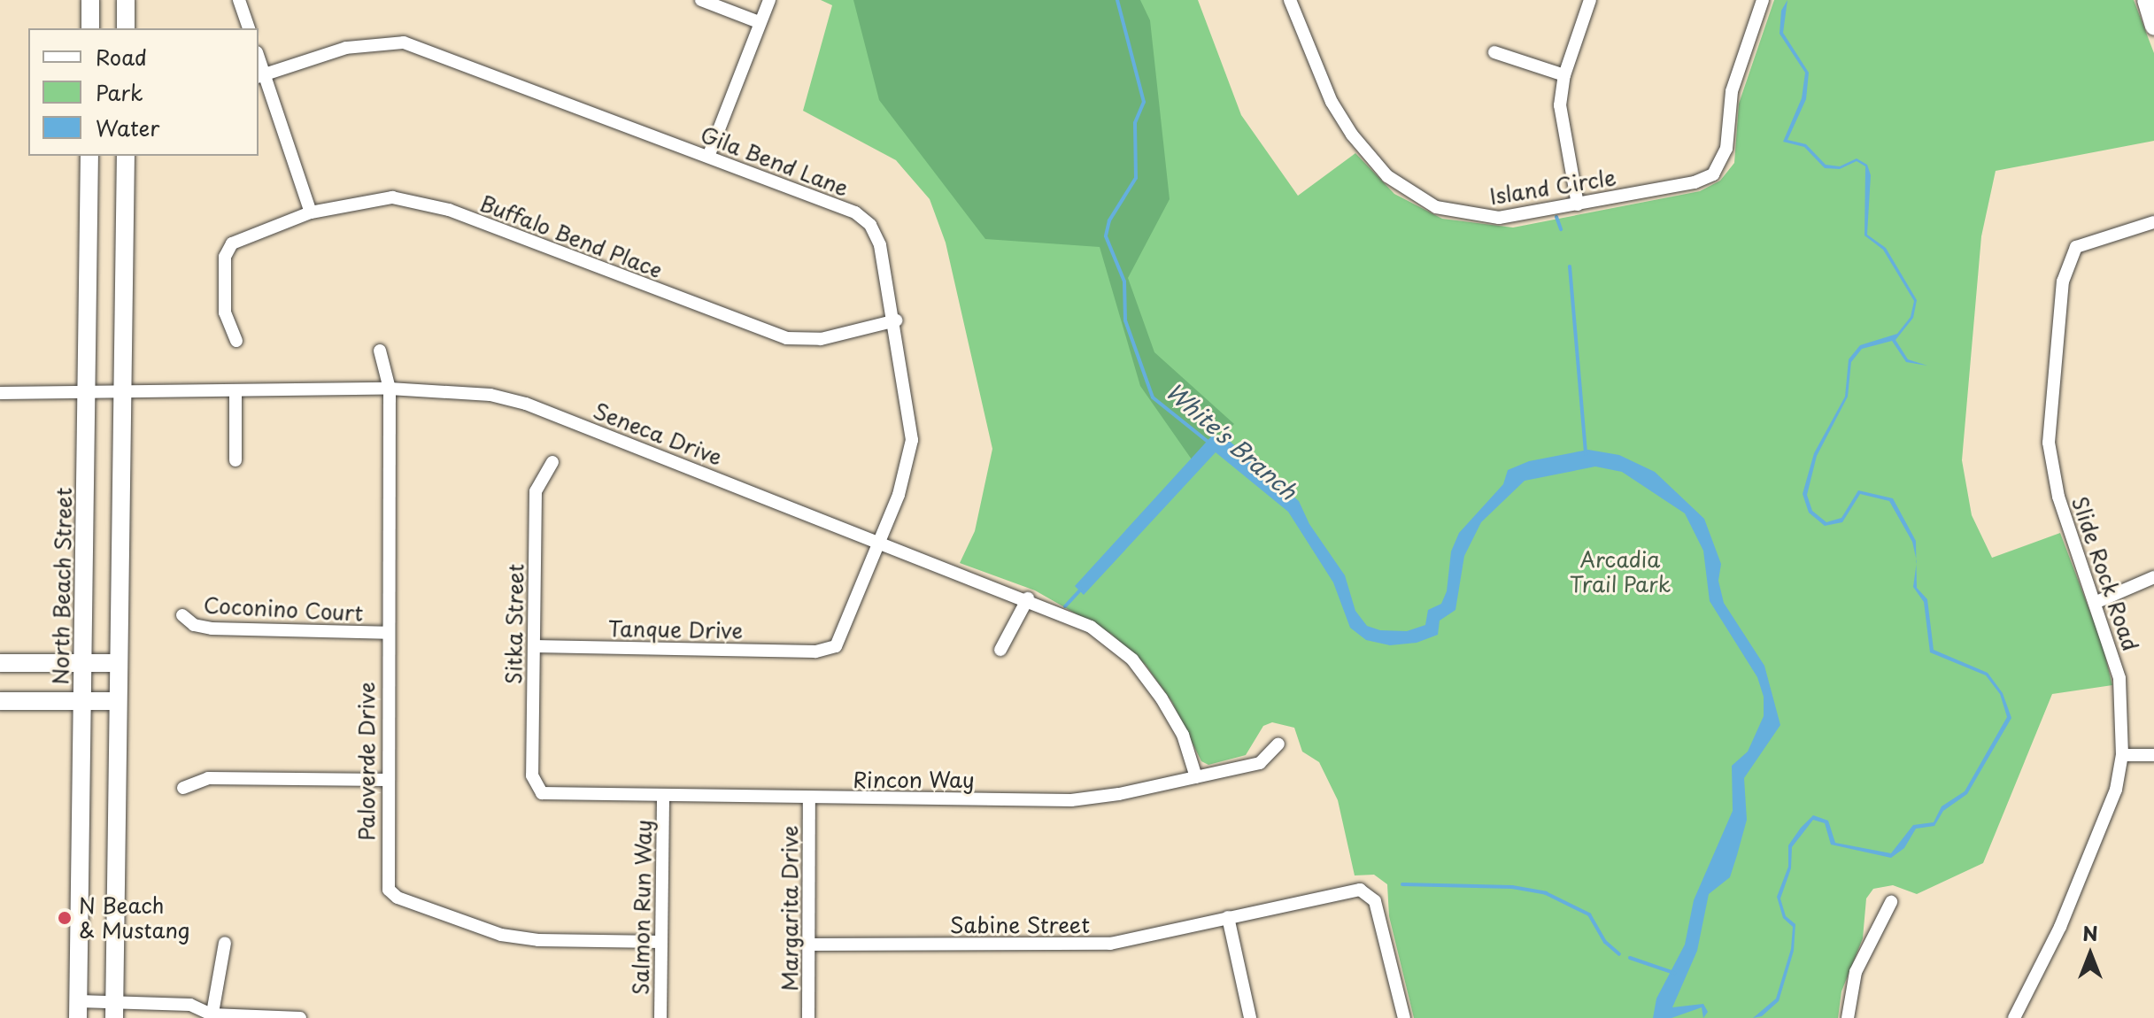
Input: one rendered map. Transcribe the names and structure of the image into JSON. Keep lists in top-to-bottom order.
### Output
{
  "streets": {
    "main road": ["North Beach Street"],
    "street": [
      "Gila Bend Lane",
      "Island Circle",
      "Buffalo Bend Place",
      "Seneca Drive",
      "Slide Rock Road",
      "Coconino Court",
      "Sitka Street",
      "Tanque Drive",
      "Paloverde Drive",
      "Rincon Way",
      "Salmon Run Way",
      "Margarita Drive",
      "Sabine Street"
    ]
  },
  "crossings": [
    ["Gila Bend Lane", "Buffalo Bend Place"],
    ["Gila Bend Lane", "Seneca Drive"],
    ["Gila Bend Lane", "Tanque Drive"],
    ["Seneca Drive", "North Beach Street"],
    ["Seneca Drive", "Paloverde Drive"],
    ["Seneca Drive", "Rincon Way"],
    ["Coconino Court", "Paloverde Drive"],
    ["Sitka Street", "Tanque Drive"],
    ["Sitka Street", "Rincon Way"],
    ["Paloverde Drive", "Salmon Run Way"],
    ["Rincon Way", "Salmon Run Way"],
    ["Rincon Way", "Margarita Drive"],
    ["Margarita Drive", "Sabine Street"]
  ],
  "water": ["White's Branch"],
  "parks": ["Arcadia Trail Park"],
  "places": ["N Beach & Mustang"],
  "legend": ["Road", "Park", "Water"],
  "north": "top"
}
